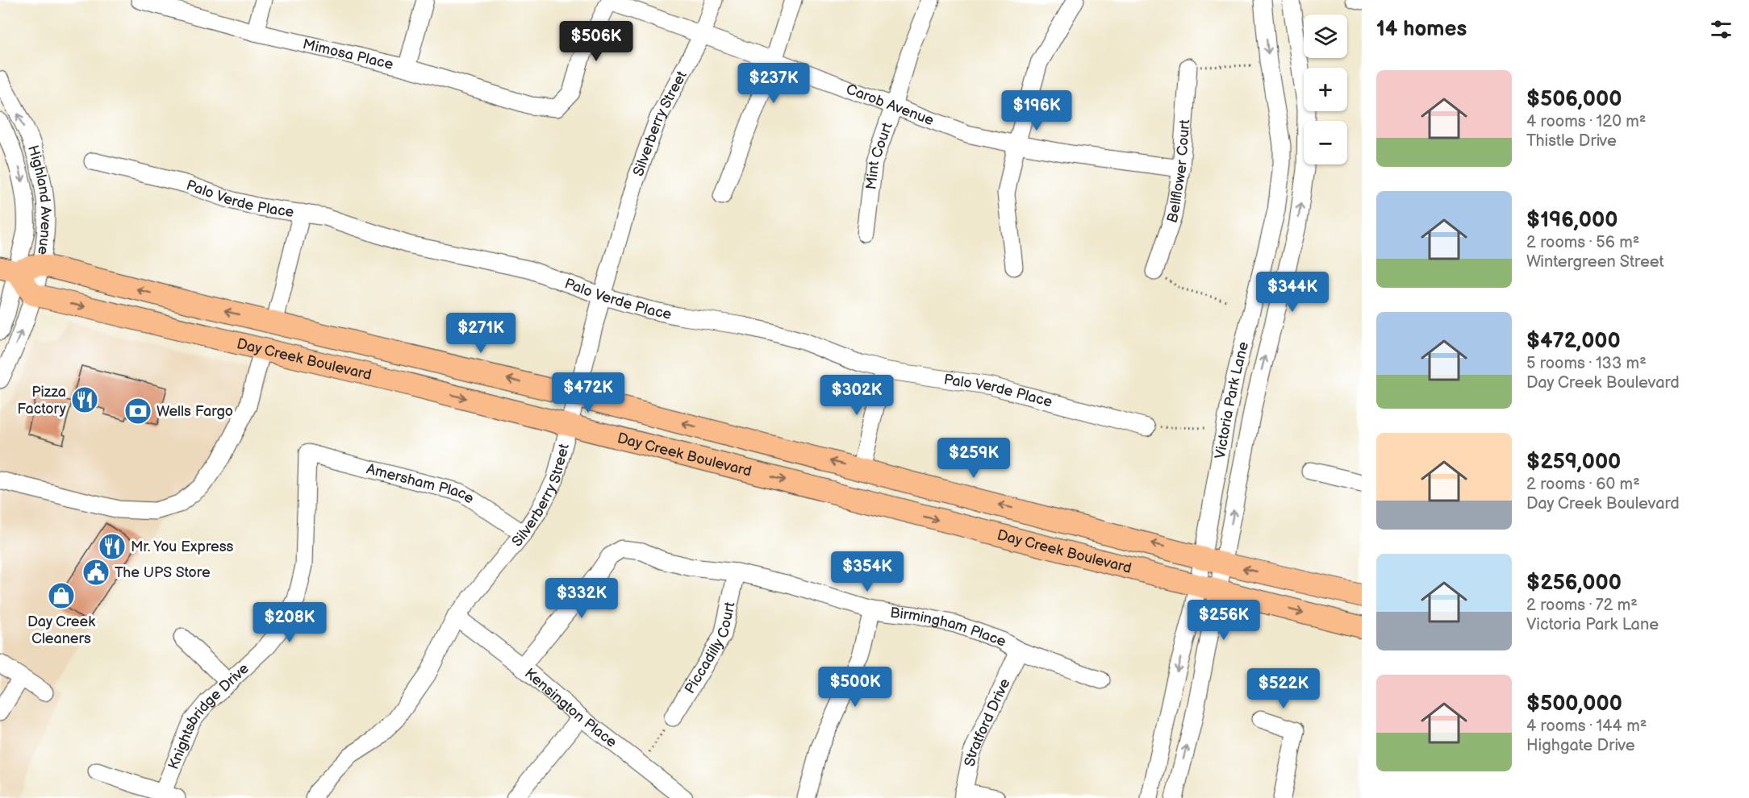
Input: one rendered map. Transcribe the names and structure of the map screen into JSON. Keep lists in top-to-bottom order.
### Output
{
  "streets": {
    "main road": ["Day Creek Boulevard"],
    "street": [
      "Mimosa Place",
      "Carob Avenue",
      "Silverberry Street",
      "Mint Court",
      "Bellflower Court",
      "Palo Verde Place",
      "Highland Avenue",
      "Victoria Park Lane",
      "Amersham Place",
      "Birmingham Place",
      "Piccadilly Court",
      "Kensington Place",
      "Knightsbridge Drive",
      "Stratford Drive"
    ]
  },
  "crossings": [
    ["Mimosa Place", "Carob Avenue"],
    ["Carob Avenue", "Silverberry Street"],
    ["Carob Avenue", "Mint Court"],
    ["Carob Avenue", "Bellflower Court"],
    ["Silverberry Street", "Palo Verde Place"],
    ["Silverberry Street", "Day Creek Boulevard"],
    ["Silverberry Street", "Amersham Place"],
    ["Silverberry Street", "Kensington Place"],
    ["Highland Avenue", "Day Creek Boulevard"],
    ["Day Creek Boulevard", "Victoria Park Lane"],
    ["Amersham Place", "Knightsbridge Drive"],
    ["Birmingham Place", "Piccadilly Court"],
    ["Birmingham Place", "Kensington Place"],
    ["Birmingham Place", "Stratford Drive"]
  ],
  "places": {
    "restaurant": ["Pizza Factory", "Mr. You Express"],
    "bank": ["Wells Fargo"],
    "public building": ["The UPS Store"],
    "shop": ["Day Creek Cleaners"]
  },
  "page": {
    "heading": "14 homes",
    "map_buttons": ["+", "−"],
    "price": [
      "$506K",
      "$237K",
      "$196K",
      "$344K",
      "$271K",
      "$472K",
      "$302K",
      "$259K",
      "$354K",
      "$332K",
      "$256K",
      "$208K",
      "$500K",
      "$522K"
    ],
    "list": [
      {
        "name": "$506,000",
        "note": "4 rooms · 120 m² · Thistle Drive"
      },
      {
        "name": "$196,000",
        "note": "2 rooms · 56 m² · Wintergreen Street"
      },
      {
        "name": "$472,000",
        "note": "5 rooms · 133 m² · Day Creek Boulevard"
      },
      {
        "name": "$259,000",
        "note": "2 rooms · 60 m² · Day Creek Boulevard"
      },
      {
        "name": "$256,000",
        "note": "2 rooms · 72 m² · Victoria Park Lane"
      },
      {
        "name": "$500,000",
        "note": "4 rooms · 144 m² · Highgate Drive"
      }
    ]
  }
}
